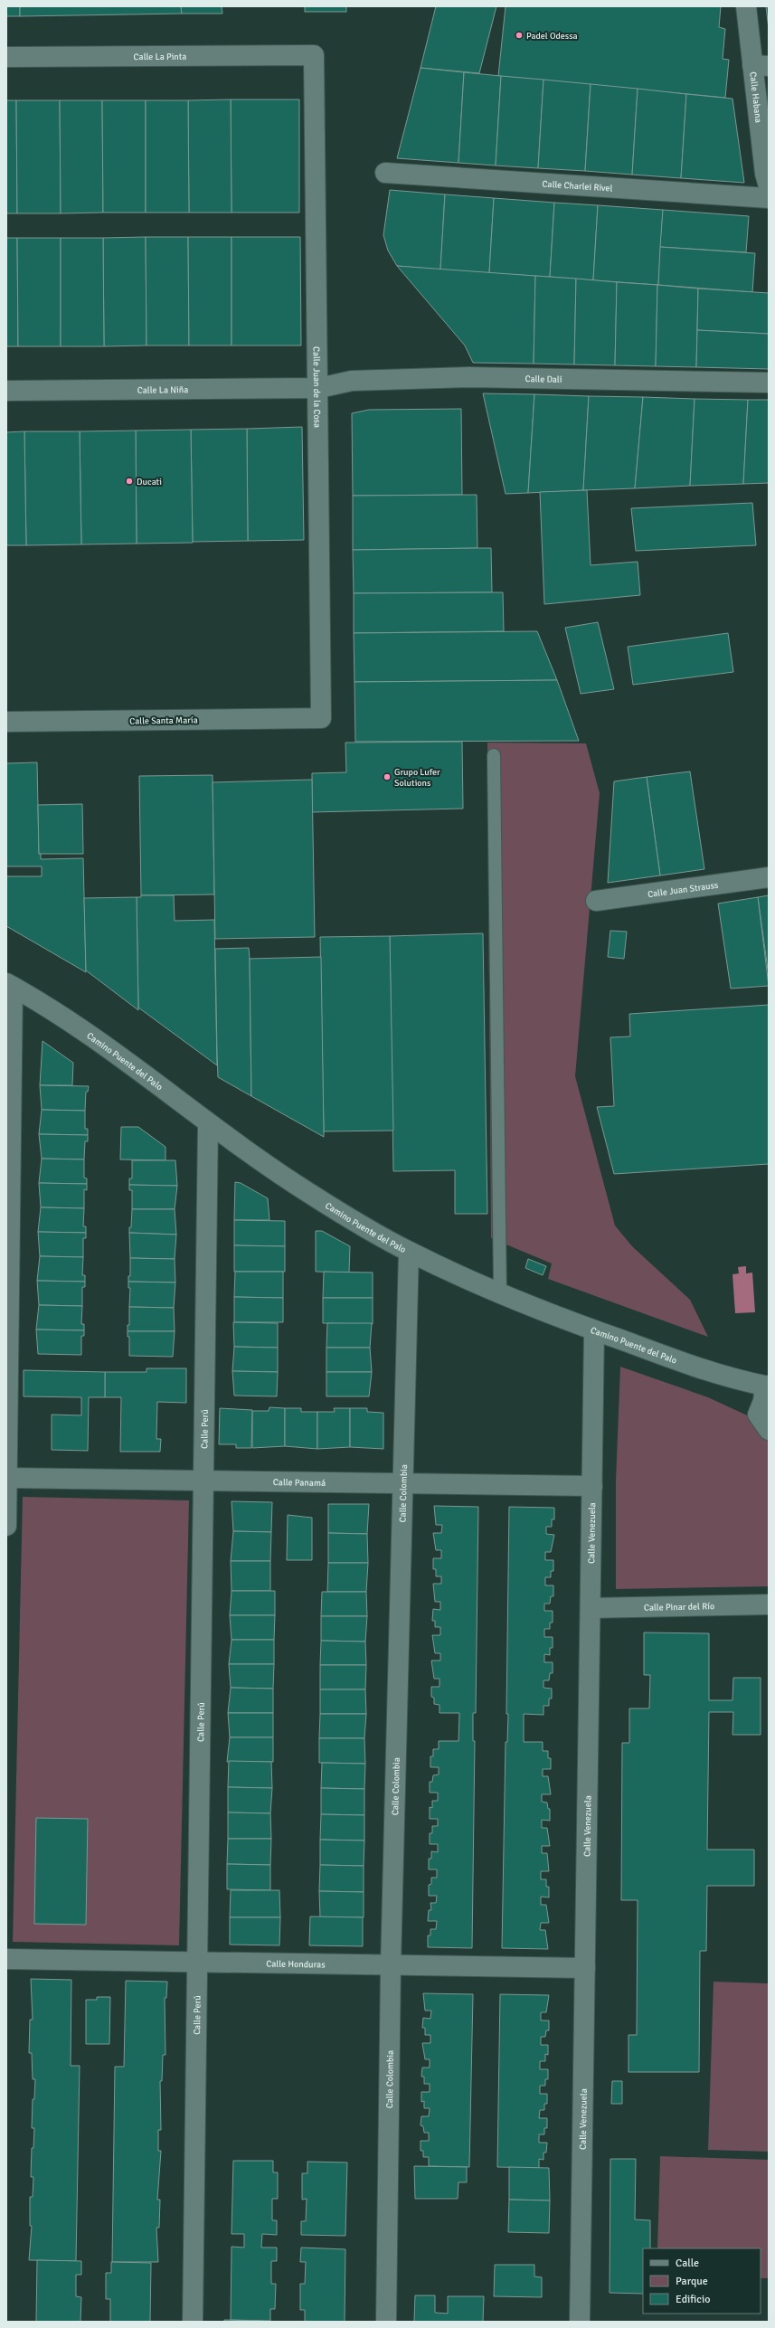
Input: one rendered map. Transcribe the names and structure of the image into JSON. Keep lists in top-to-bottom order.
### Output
{
  "streets": {
    "street": [
      "Calle La Pinta",
      "Calle Habana",
      "Calle Charlei Rivel",
      "Calle Dalí",
      "Calle Juan de la Cosa",
      "Calle La Niña",
      "Calle Santa María",
      "Calle Juan Strauss",
      "Camino Puente del Palo",
      "Calle Perú",
      "Calle Panamá",
      "Calle Colombia",
      "Calle Venezuela",
      "Calle Pinar del Río",
      "Calle Honduras"
    ]
  },
  "crossings": [
    ["Calle La Pinta", "Calle Juan de la Cosa"],
    ["Calle Dalí", "Calle Juan de la Cosa"],
    ["Calle Dalí", "Calle La Niña"],
    ["Calle Juan de la Cosa", "Calle La Niña"],
    ["Calle Juan de la Cosa", "Calle Santa María"],
    ["Camino Puente del Palo", "Calle Perú"],
    ["Camino Puente del Palo", "Calle Colombia"],
    ["Camino Puente del Palo", "Calle Venezuela"],
    ["Calle Perú", "Calle Panamá"],
    ["Calle Perú", "Calle Honduras"],
    ["Calle Panamá", "Calle Colombia"],
    ["Calle Panamá", "Calle Venezuela"],
    ["Calle Colombia", "Calle Honduras"],
    ["Calle Venezuela", "Calle Pinar del Río"],
    ["Calle Venezuela", "Calle Honduras"]
  ],
  "places": ["Padel Odessa", "Ducati", "Grupo Lufer Solutions"],
  "legend": ["Calle", "Parque", "Edificio"]
}
